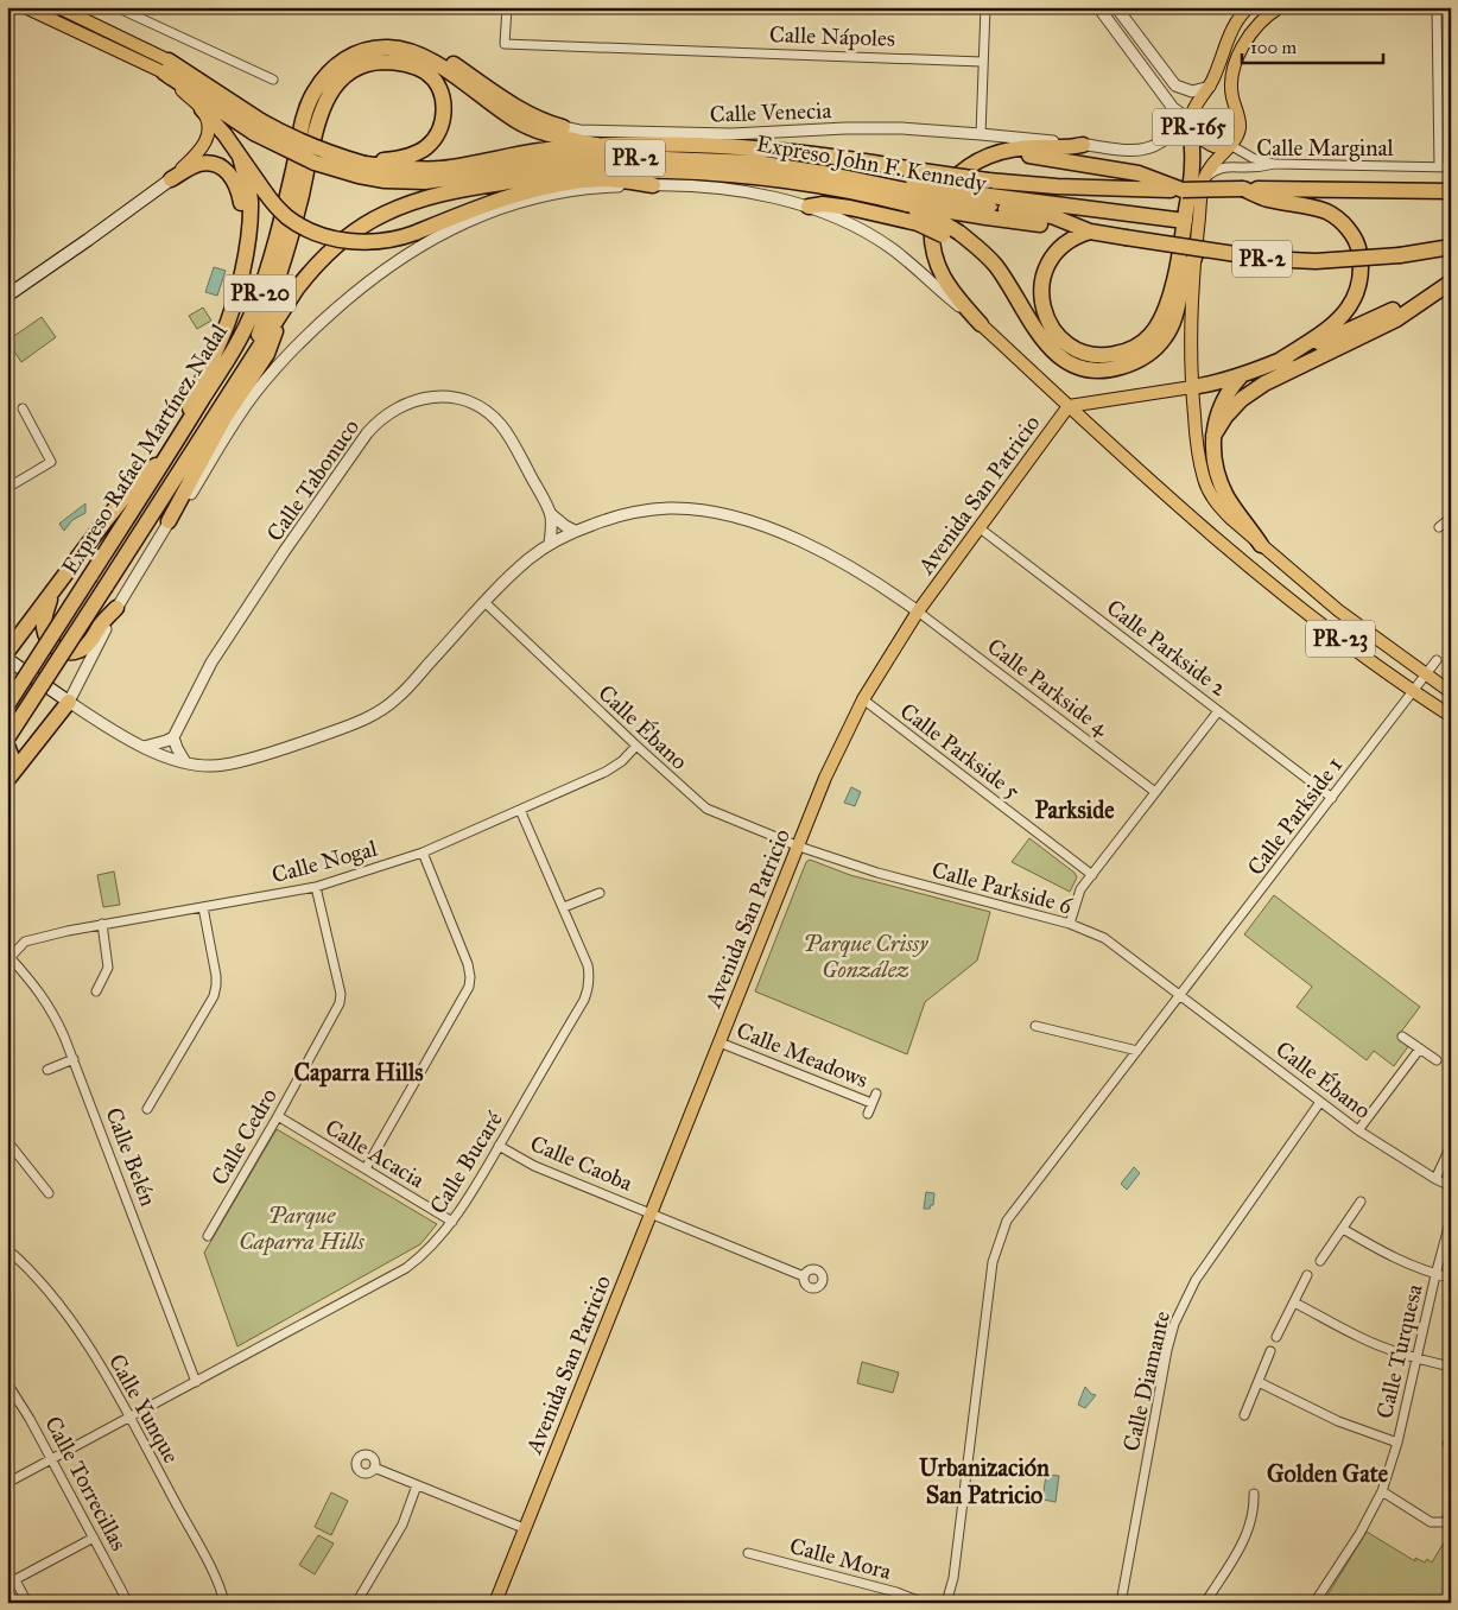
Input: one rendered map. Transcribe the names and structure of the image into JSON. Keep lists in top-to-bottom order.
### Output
{
  "streets": {
    "highway": [
      "PR-2",
      "Expreso John F. Kennedy",
      "PR-20",
      "Expreso Rafael Martínez Nadal"
    ],
    "main road": ["PR-165", "Avenida San Patricio", "PR-23"],
    "street": [
      "Calle Nápoles",
      "Calle Venecia",
      "Calle Marginal",
      "Calle Tabonuco",
      "Calle Parkside 2",
      "Calle Parkside 4",
      "Calle Ébano",
      "Calle Parkside 5",
      "Calle Parkside 1",
      "Calle Nogal",
      "Calle Parkside 6",
      "Calle Meadows",
      "Calle Cedro",
      "Calle Acacia",
      "Calle Belén",
      "Calle Bucaré",
      "Calle Caoba",
      "Calle Turquesa",
      "Calle Diamante",
      "Calle Yunque",
      "Calle Torrecillas",
      "Calle Mora"
    ]
  },
  "crossings": [
    ["PR-165", "PR-23"],
    ["Calle Marginal", "PR-23"],
    ["PR-2", "Expreso John F. Kennedy"],
    ["PR-20", "Expreso Rafael Martínez Nadal"],
    ["Avenida San Patricio", "PR-23"],
    ["Avenida San Patricio", "Calle Parkside 2"],
    ["Avenida San Patricio", "Calle Parkside 4"],
    ["Avenida San Patricio", "Calle Ébano"],
    ["Avenida San Patricio", "Calle Parkside 5"],
    ["Avenida San Patricio", "Calle Parkside 6"],
    ["Avenida San Patricio", "Calle Meadows"],
    ["Avenida San Patricio", "Calle Caoba"],
    ["PR-23", "Calle Parkside 1"],
    ["Calle Parkside 2", "Calle Parkside 1"],
    ["Calle Ébano", "Calle Parkside 1"],
    ["Calle Ébano", "Calle Nogal"],
    ["Calle Ébano", "Calle Parkside 6"],
    ["Calle Ébano", "Calle Diamante"],
    ["Calle Parkside 1", "Calle Parkside 6"],
    ["Calle Nogal", "Calle Cedro"],
    ["Calle Nogal", "Calle Belén"],
    ["Calle Nogal", "Calle Bucaré"],
    ["Calle Cedro", "Calle Acacia"],
    ["Calle Acacia", "Calle Bucaré"],
    ["Calle Belén", "Calle Bucaré"],
    ["Calle Bucaré", "Calle Caoba"],
    ["Calle Bucaré", "Calle Yunque"],
    ["Calle Bucaré", "Calle Torrecillas"]
  ],
  "districts": [
    "Parkside",
    "Caparra Hills",
    "Urbanización San Patricio",
    "Golden Gate"
  ],
  "parks": ["Parque Crissy González", "Parque Caparra Hills"],
  "scale_bar": "100 m"
}
